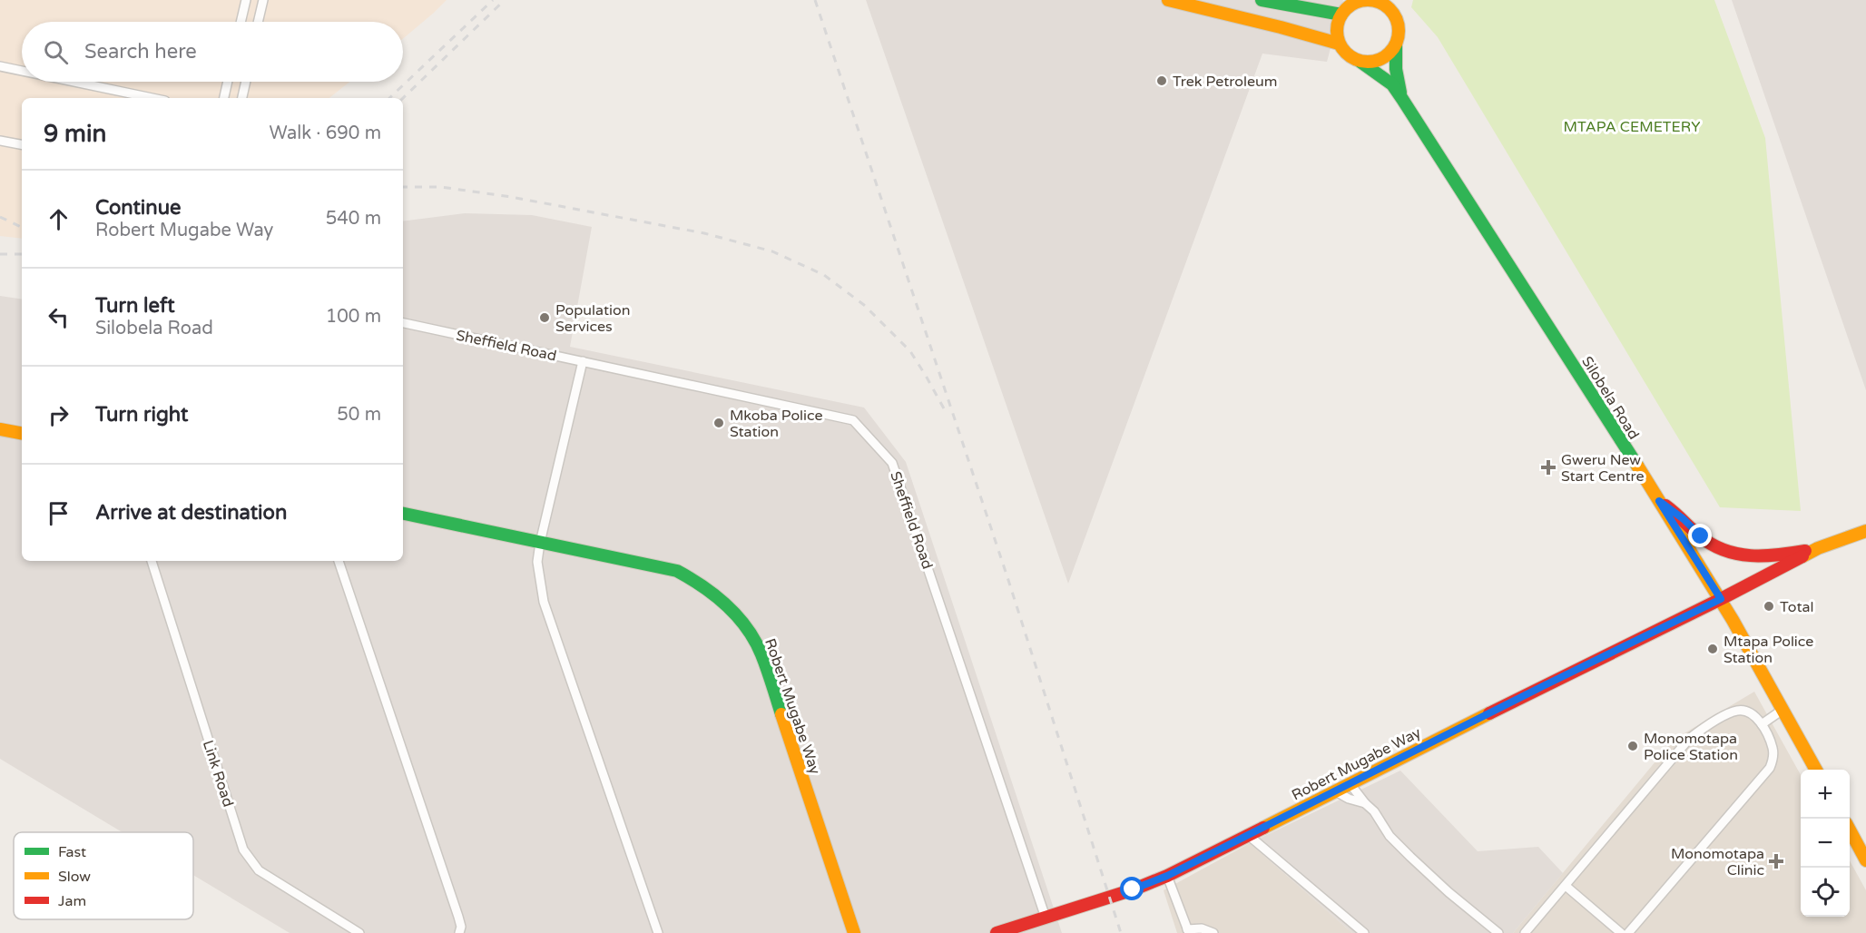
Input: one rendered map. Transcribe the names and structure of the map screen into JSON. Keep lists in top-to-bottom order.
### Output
{
  "streets": {
    "street": [
      "Sheffield Road",
      "Silobela Road",
      "Robert Mugabe Way",
      "Link Road"
    ]
  },
  "crossings": [
    ["Sheffield Road", "Robert Mugabe Way"],
    ["Silobela Road", "Robert Mugabe Way"]
  ],
  "parks": ["MTAPA CEMETERY"],
  "places": {
    "other": [
      "Trek Petroleum",
      "Population Services",
      "Mkoba Police Station",
      "Total",
      "Mtapa Police Station",
      "Monomotapa Police Station"
    ],
    "health": ["Gweru New Start Centre", "Monomotapa Clinic"]
  },
  "legend": ["Fast", "Slow", "Jam"],
  "page": {
    "search": "Search here",
    "heading": ["9 min", "Walk · 690 m"],
    "list": [
      ["Continue", "Robert Mugabe Way", "540 m"],
      ["Turn left", "Silobela Road", "100 m"],
      ["Turn right", "50 m"],
      "Arrive at destination"
    ],
    "map_buttons": ["+", "−"]
  }
}
